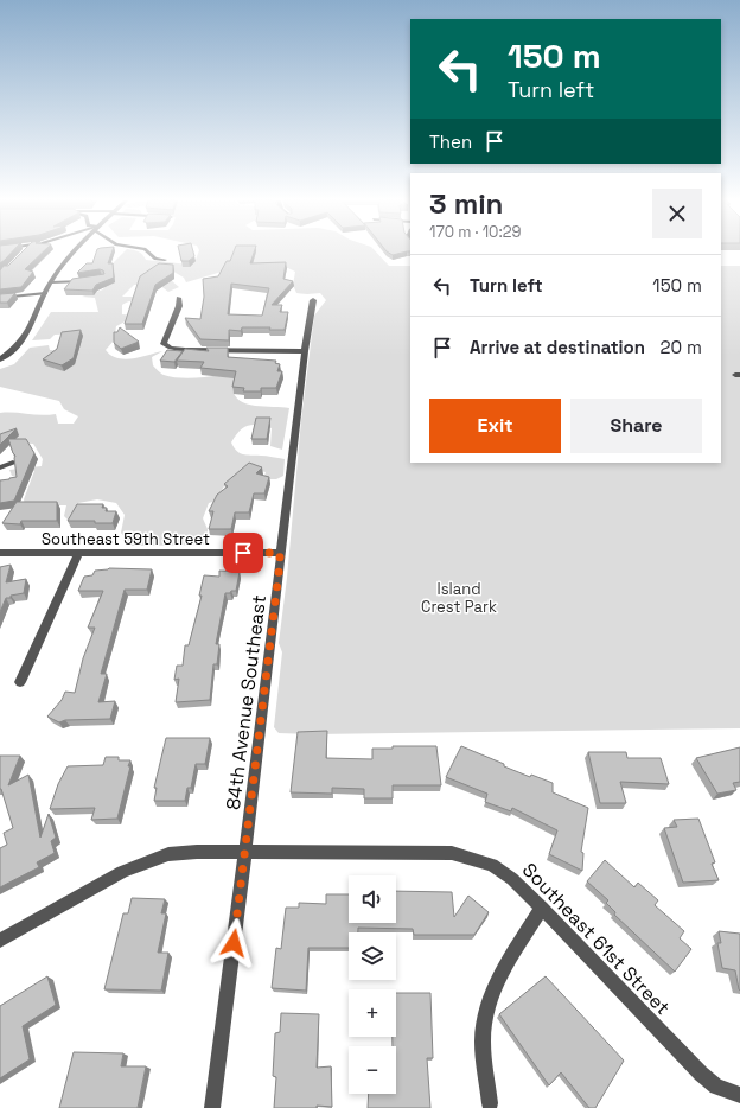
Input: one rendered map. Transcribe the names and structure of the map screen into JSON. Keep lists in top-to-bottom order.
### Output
{
  "streets": {
    "street": ["Southeast 59th Street", "84th Avenue Southeast", "Southeast 61st Street"]
  },
  "crossings": [
    ["Southeast 59th Street", "84th Avenue Southeast"],
    ["84th Avenue Southeast", "Southeast 61st Street"]
  ],
  "parks": ["Island Crest Park"],
  "page": {
    "turn": ["150 m", "Turn left"],
    "then": "Then",
    "heading": ["3 min", "170 m · 10:29"],
    "list": [
      {
        "name": "Turn left",
        "value": "150 m"
      },
      {
        "name": "Arrive at destination",
        "value": "20 m"
      }
    ],
    "buttons": ["Exit", "Share"],
    "map_buttons": ["+", "−"]
  }
}
